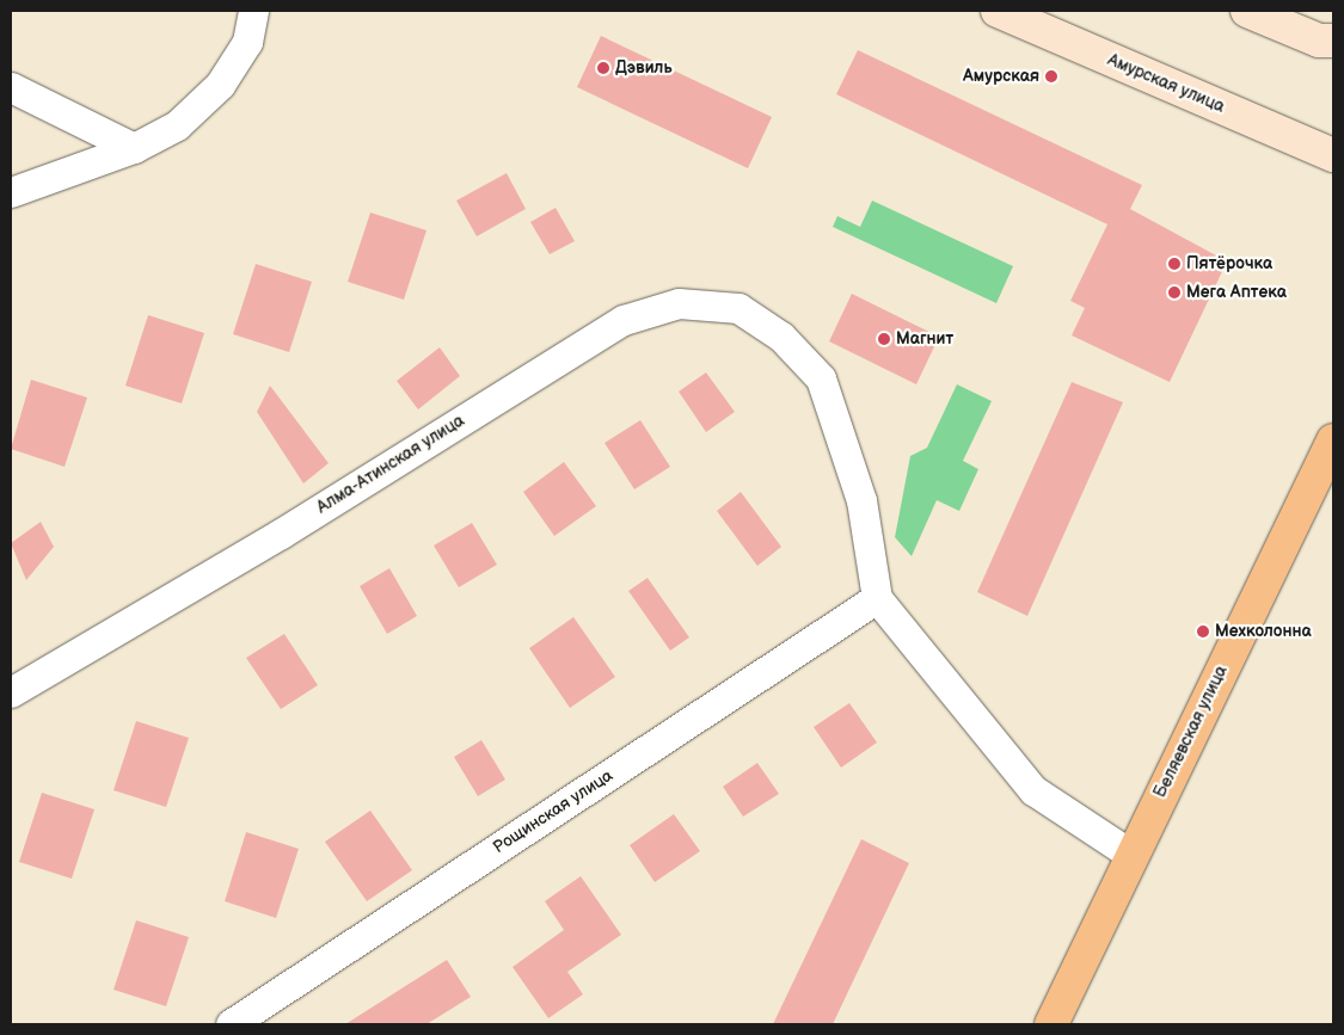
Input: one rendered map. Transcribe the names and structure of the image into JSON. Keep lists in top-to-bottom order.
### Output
{
  "streets": {
    "main road": ["Беляевская улица"],
    "street": ["Амурская улица", "Алма-Атинская улица", "Рощинская улица"]
  },
  "crossings": [
    ["Алма-Атинская улица", "Рощинская улица"]
  ],
  "places": [
    "Дэвиль",
    "Амурская",
    "Пятёрочка",
    "Мега Аптека",
    "Магнит",
    "Мехколонна"
  ]
}
